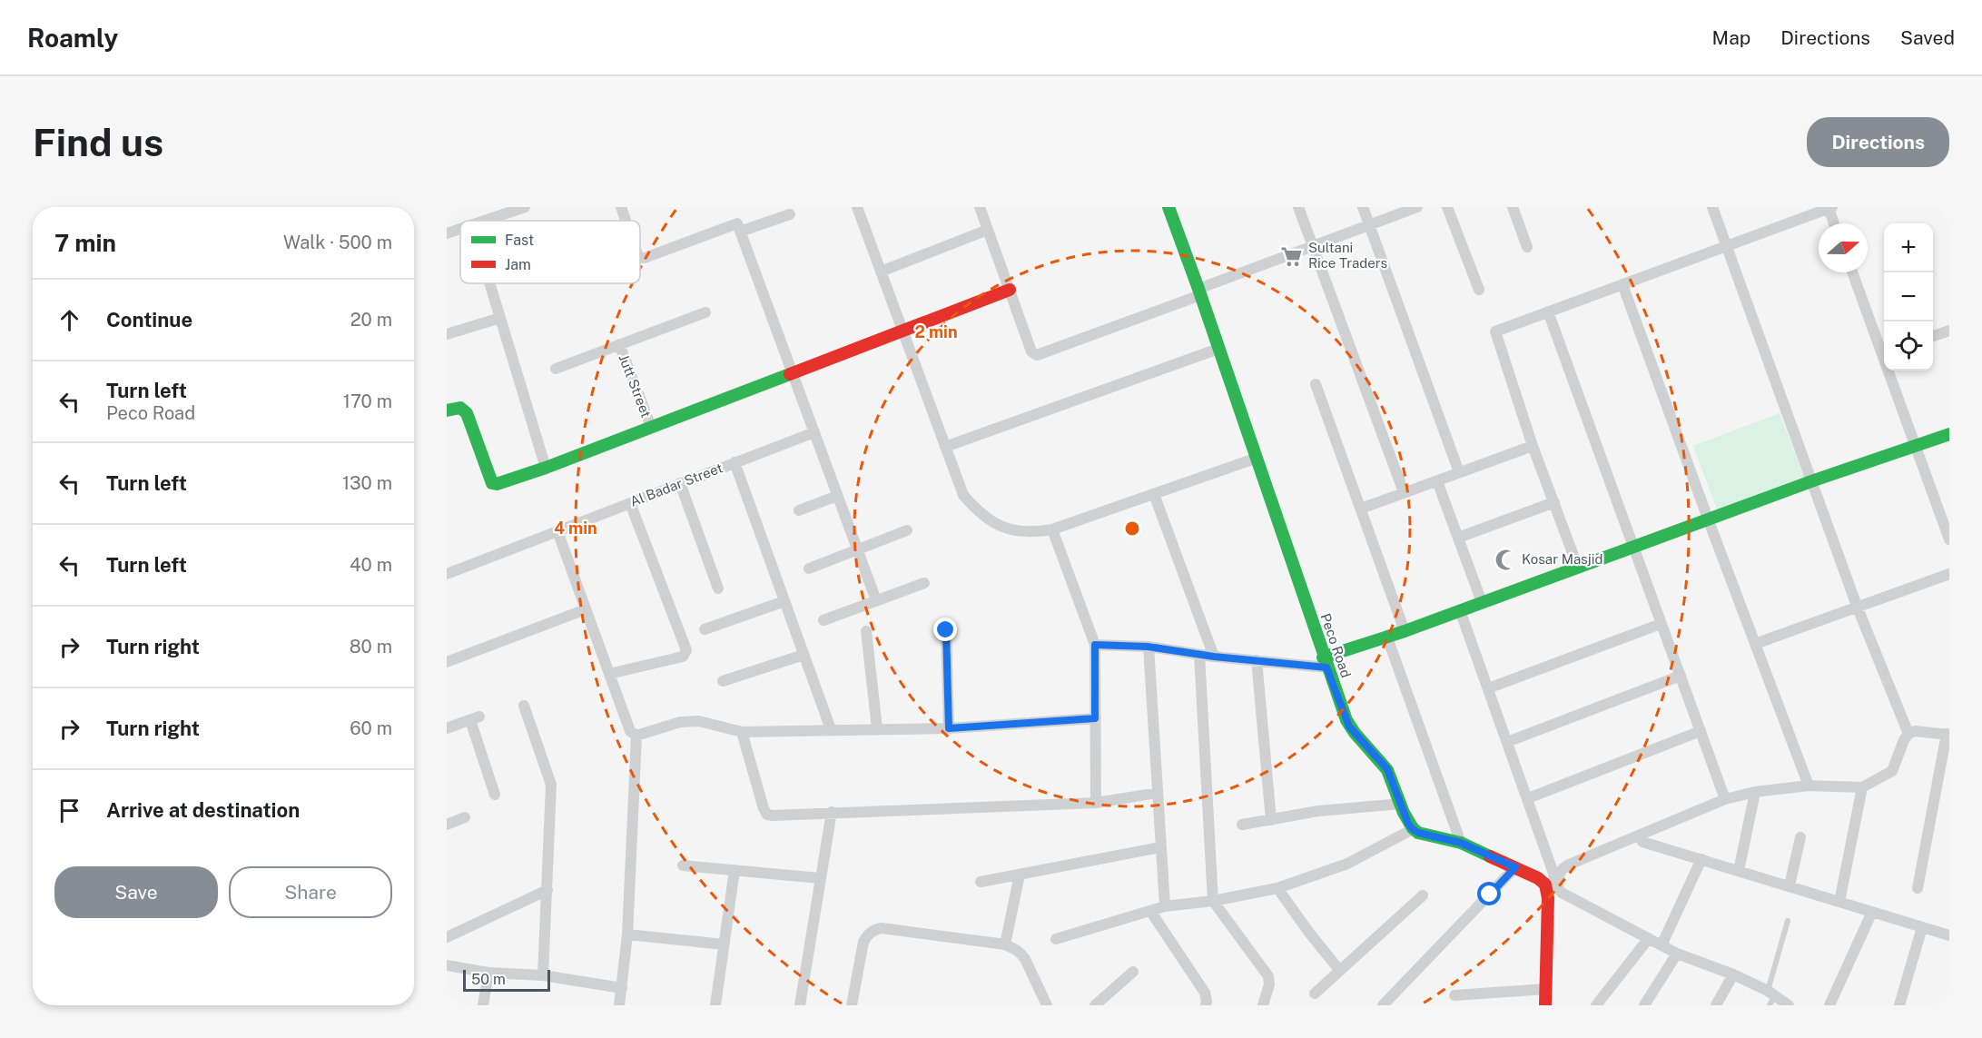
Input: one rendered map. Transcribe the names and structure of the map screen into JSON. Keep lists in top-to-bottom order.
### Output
{
  "streets": {
    "street": ["Jutt Street", "Al Badar Street", "Peco Road"]
  },
  "places": {
    "supermarket": ["Sultani Rice Traders"],
    "mosque": ["Kosar Masjid"]
  },
  "legend": ["Fast", "Jam"],
  "scale_bar": "50 m",
  "north": "right",
  "page": {
    "header": "Roamly",
    "nav": ["Map", "Directions", "Saved"],
    "buttons": [
      "Directions",
      ["Save", "Share"]
    ],
    "title": "Find us",
    "heading": ["7 min", "Walk · 500 m"],
    "map_buttons": ["+", "−"],
    "list": [
      ["Continue", "20 m"],
      ["Turn left", "Peco Road", "170 m"],
      ["Turn left", "130 m"],
      ["Turn left", "40 m"],
      ["Turn right", "80 m"],
      ["Turn right", "60 m"],
      "Arrive at destination"
    ],
    "scale": "50 m"
  },
  "rings": ["2 min", "4 min"]
}
